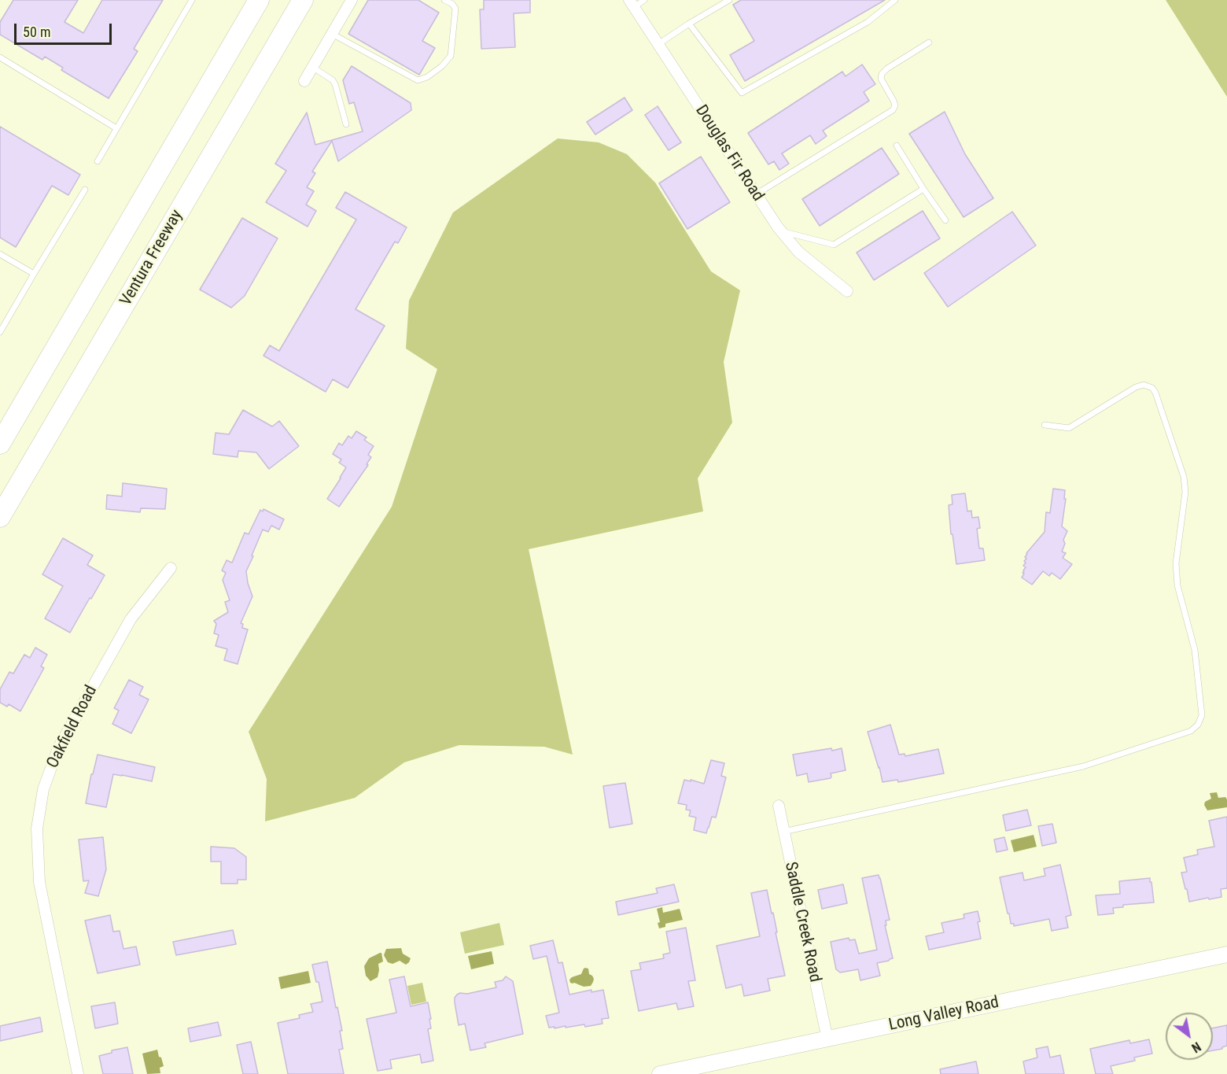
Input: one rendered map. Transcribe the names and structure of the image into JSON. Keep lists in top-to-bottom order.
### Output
{
  "streets": {
    "highway": ["Ventura Freeway"],
    "street": [
      "Douglas Fir Road",
      "Oakfield Road",
      "Saddle Creek Road",
      "Long Valley Road"
    ]
  },
  "crossings": [
    ["Saddle Creek Road", "Long Valley Road"]
  ],
  "scale_bar": "50 m",
  "north": "bottom right"
}
